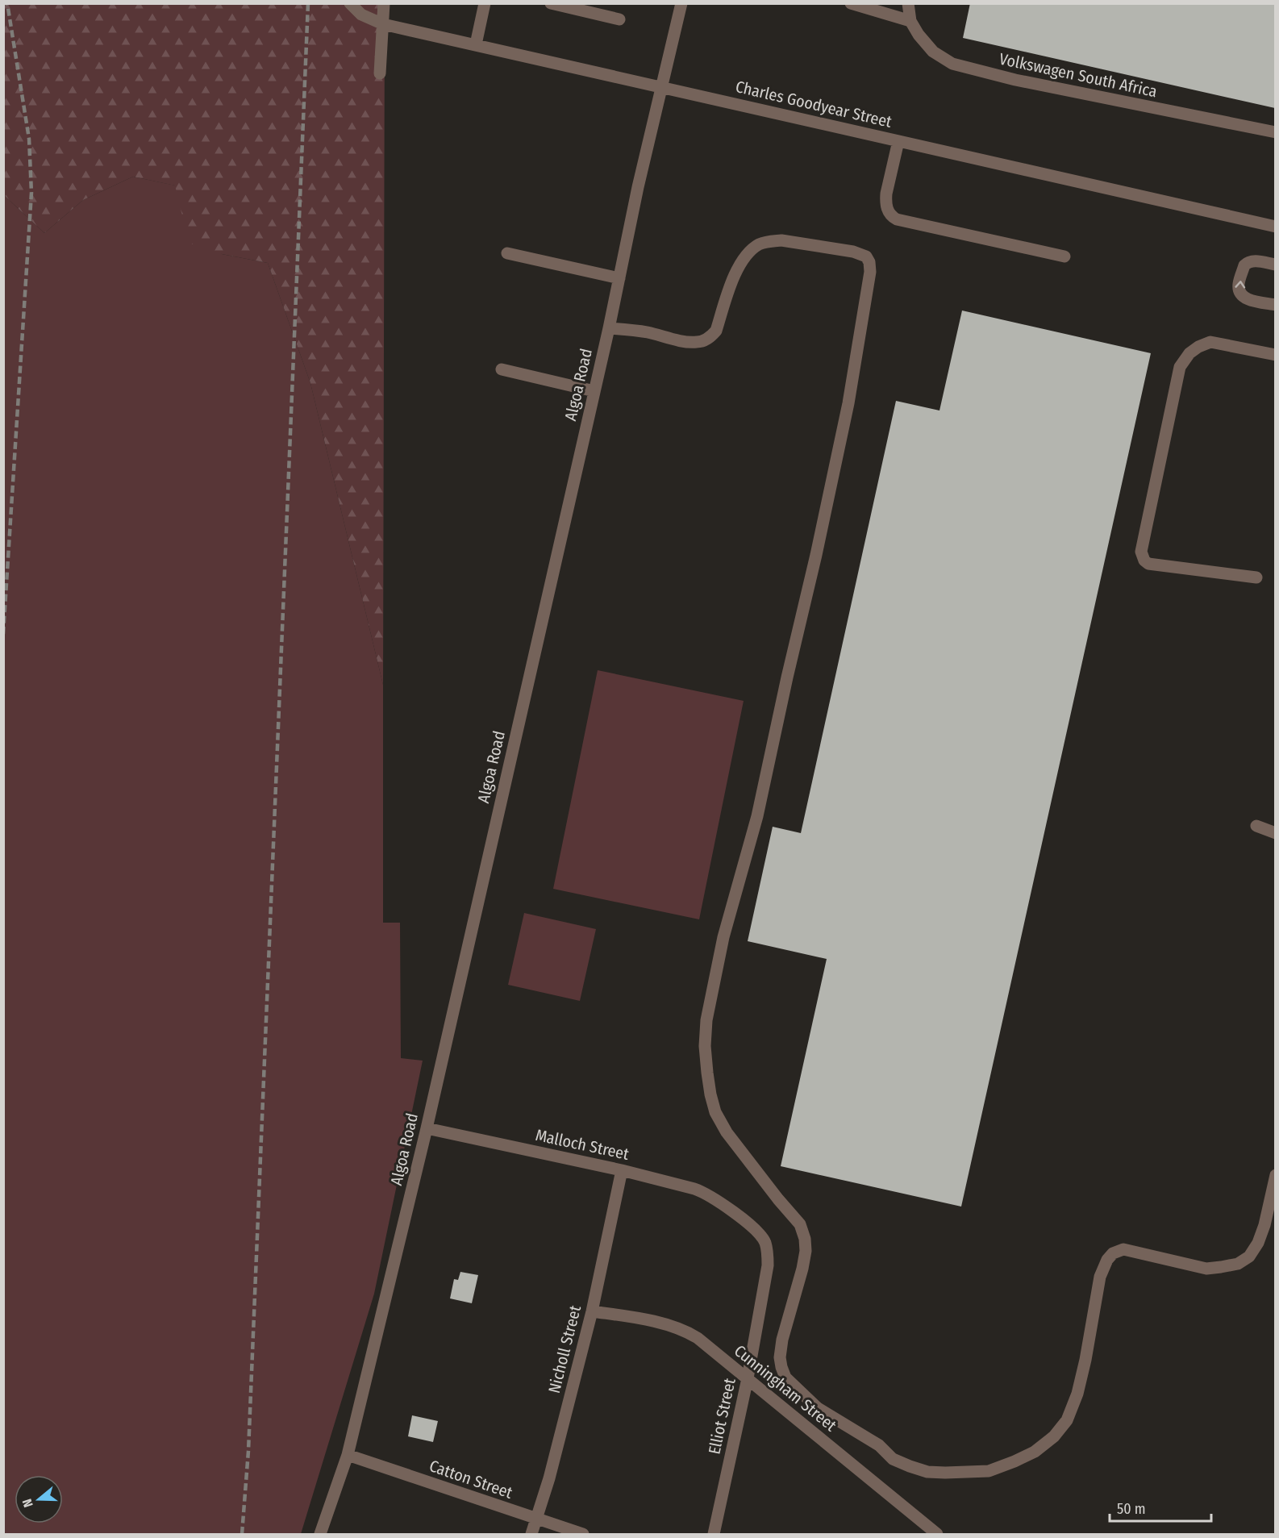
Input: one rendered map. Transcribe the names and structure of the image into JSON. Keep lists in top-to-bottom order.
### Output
{
  "streets": {
    "street": [
      "Volkswagen South Africa",
      "Charles Goodyear Street",
      "Algoa Road",
      "Malloch Street",
      "Nicholl Street",
      "Cunningham Street",
      "Elliot Street",
      "Catton Street"
    ]
  },
  "crossings": [
    ["Charles Goodyear Street", "Algoa Road"],
    ["Algoa Road", "Malloch Street"],
    ["Algoa Road", "Catton Street"],
    ["Malloch Street", "Nicholl Street"],
    ["Malloch Street", "Elliot Street"],
    ["Nicholl Street", "Cunningham Street"],
    ["Nicholl Street", "Catton Street"],
    ["Cunningham Street", "Elliot Street"]
  ],
  "scale_bar": "50 m",
  "north": "left"
}
